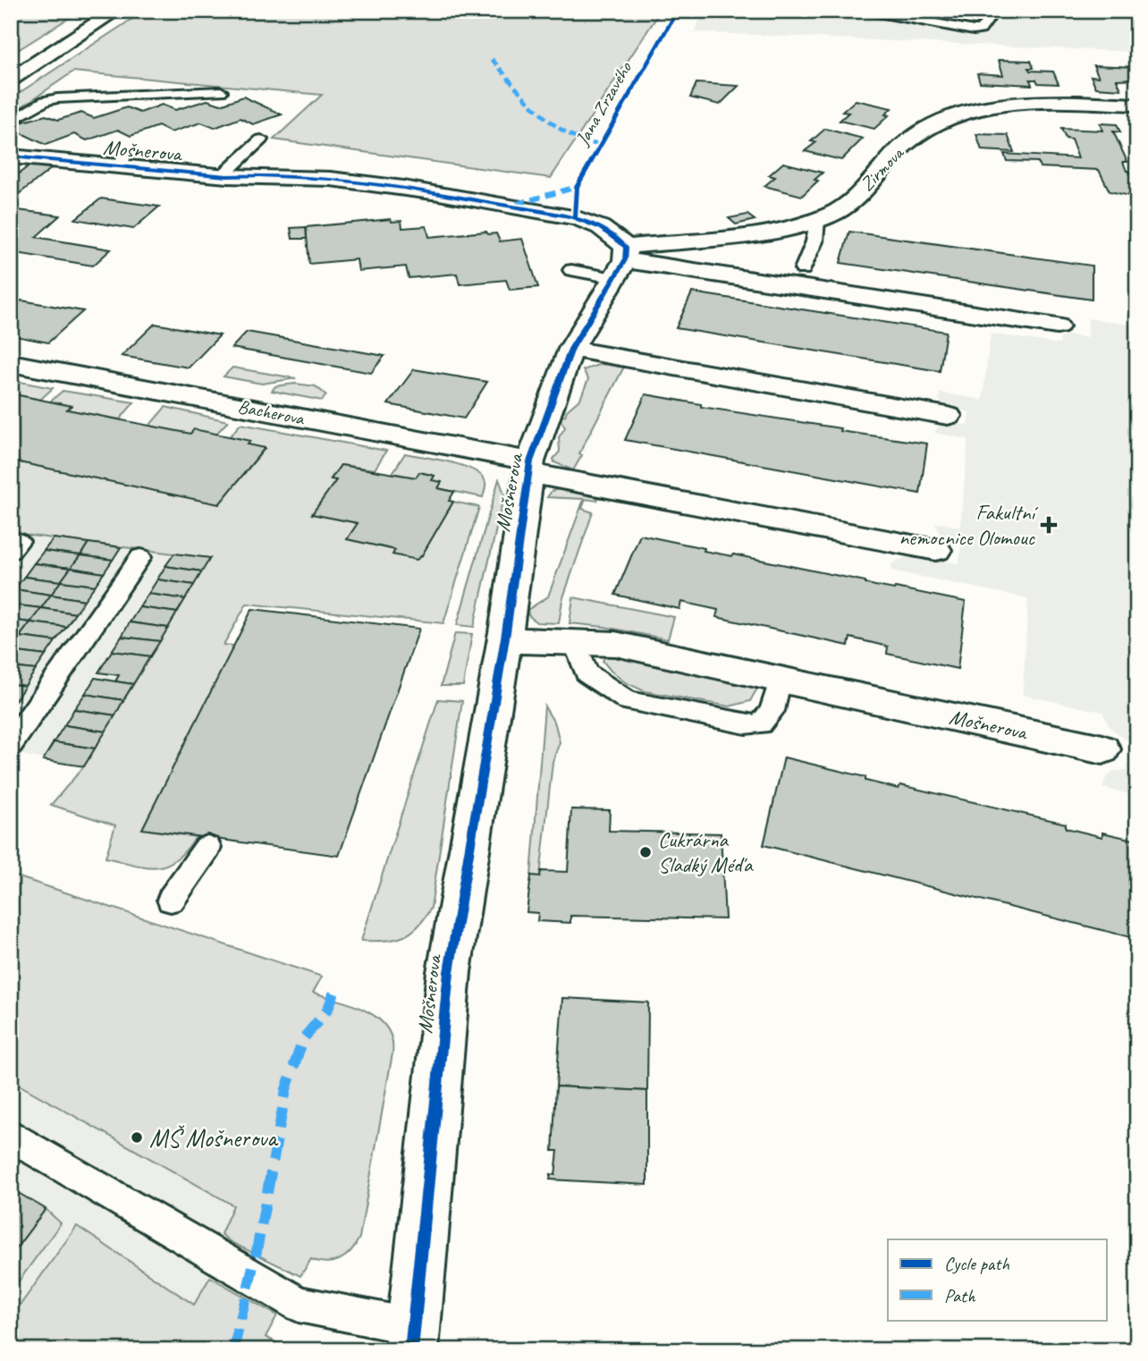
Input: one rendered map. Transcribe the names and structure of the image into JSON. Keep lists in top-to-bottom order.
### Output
{
  "streets": {
    "street": ["Mošnerova", "Zirmova", "Bacherova"],
    "cycle path": ["Jana Zrzavého"]
  },
  "crossings": [
    ["Mošnerova", "Zirmova"],
    ["Mošnerova", "Bacherova"]
  ],
  "places": {
    "health": ["Fakultní nemocnice Olomouc"],
    "other": ["Cukrárna Sladký Méďa", "MŠ Mošnerova"]
  },
  "legend": ["Cycle path", "Path"]
}
